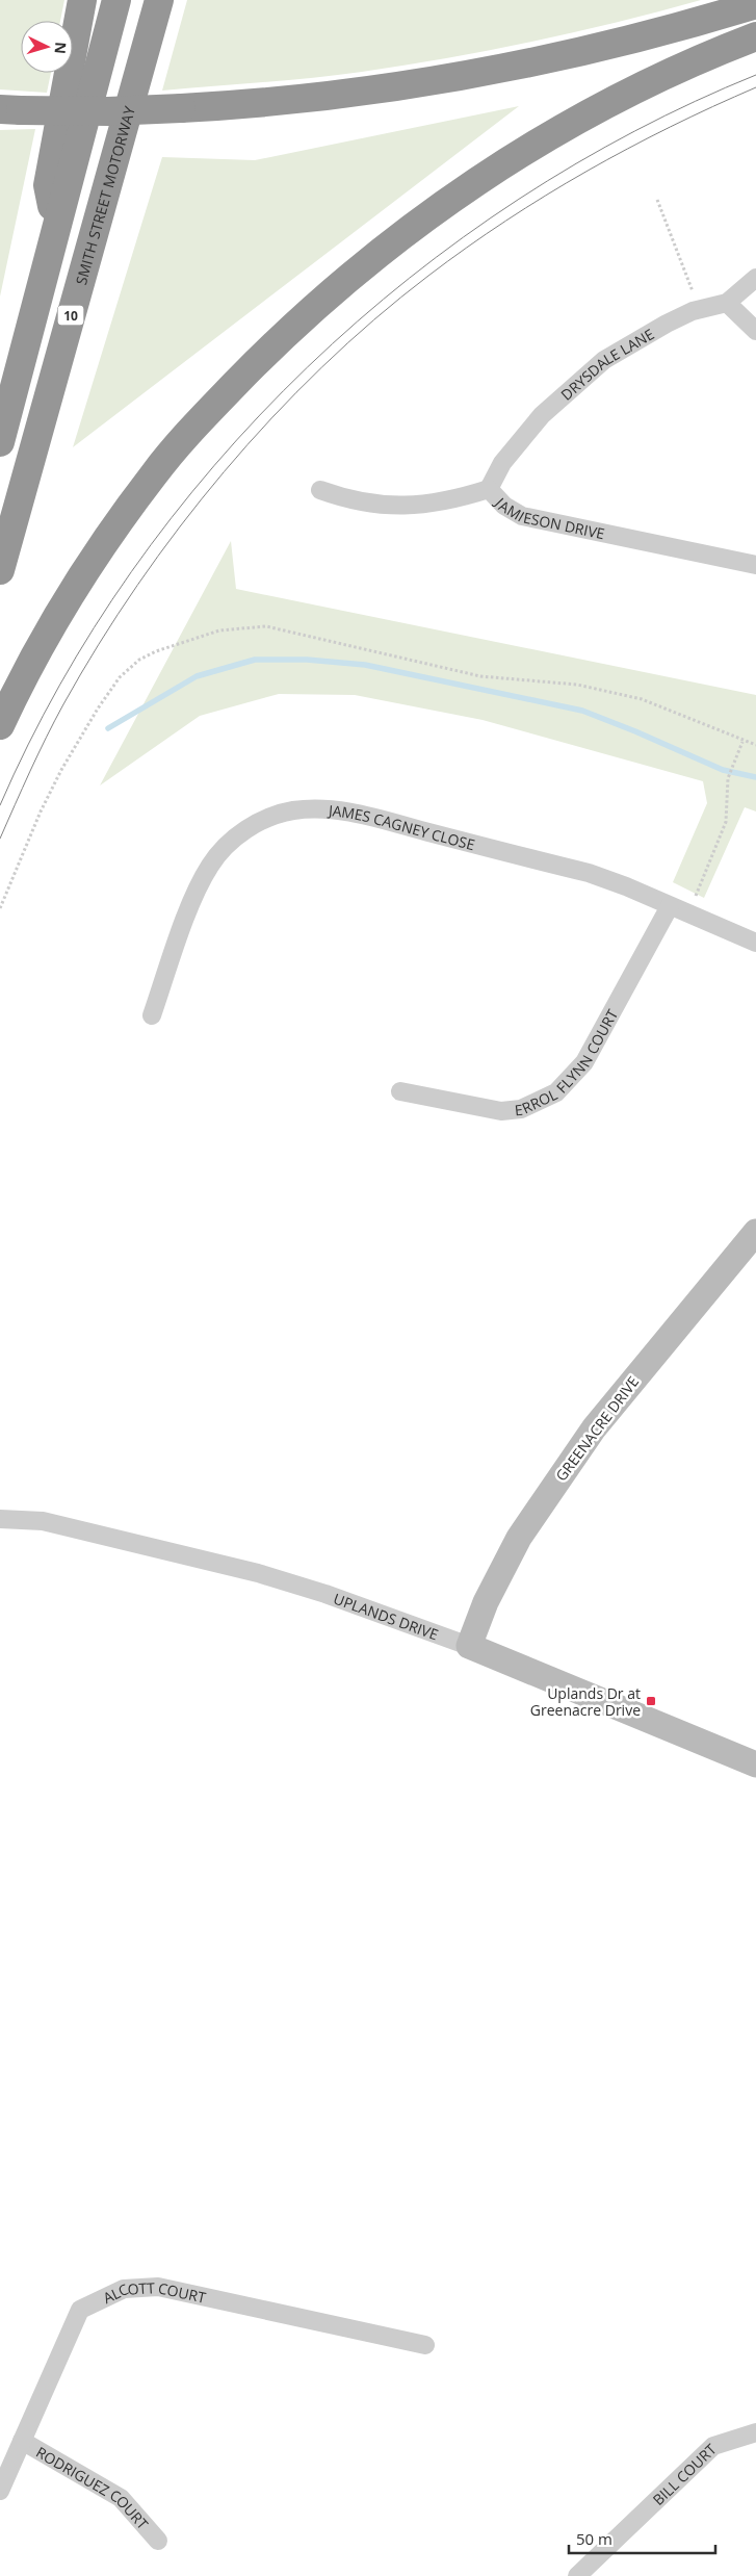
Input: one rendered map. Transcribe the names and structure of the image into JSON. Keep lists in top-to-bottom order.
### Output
{
  "streets": {
    "highway": ["SMITH STREET MOTORWAY", "10"],
    "street": [
      "DRYSDALE LANE",
      "JAMIESON DRIVE",
      "JAMES CAGNEY CLOSE",
      "ERROL FLYNN COURT",
      "GREENACRE DRIVE",
      "UPLANDS DRIVE",
      "ALCOTT COURT",
      "BILL COURT",
      "RODRIGUEZ COURT"
    ]
  },
  "crossings": [
    ["DRYSDALE LANE", "JAMIESON DRIVE"],
    ["JAMES CAGNEY CLOSE", "ERROL FLYNN COURT"],
    ["GREENACRE DRIVE", "UPLANDS DRIVE"],
    ["ALCOTT COURT", "RODRIGUEZ COURT"]
  ],
  "places": {
    "transit": ["Uplands Dr at Greenacre Drive"]
  },
  "scale_bar": "50 m",
  "north": "right"
}
